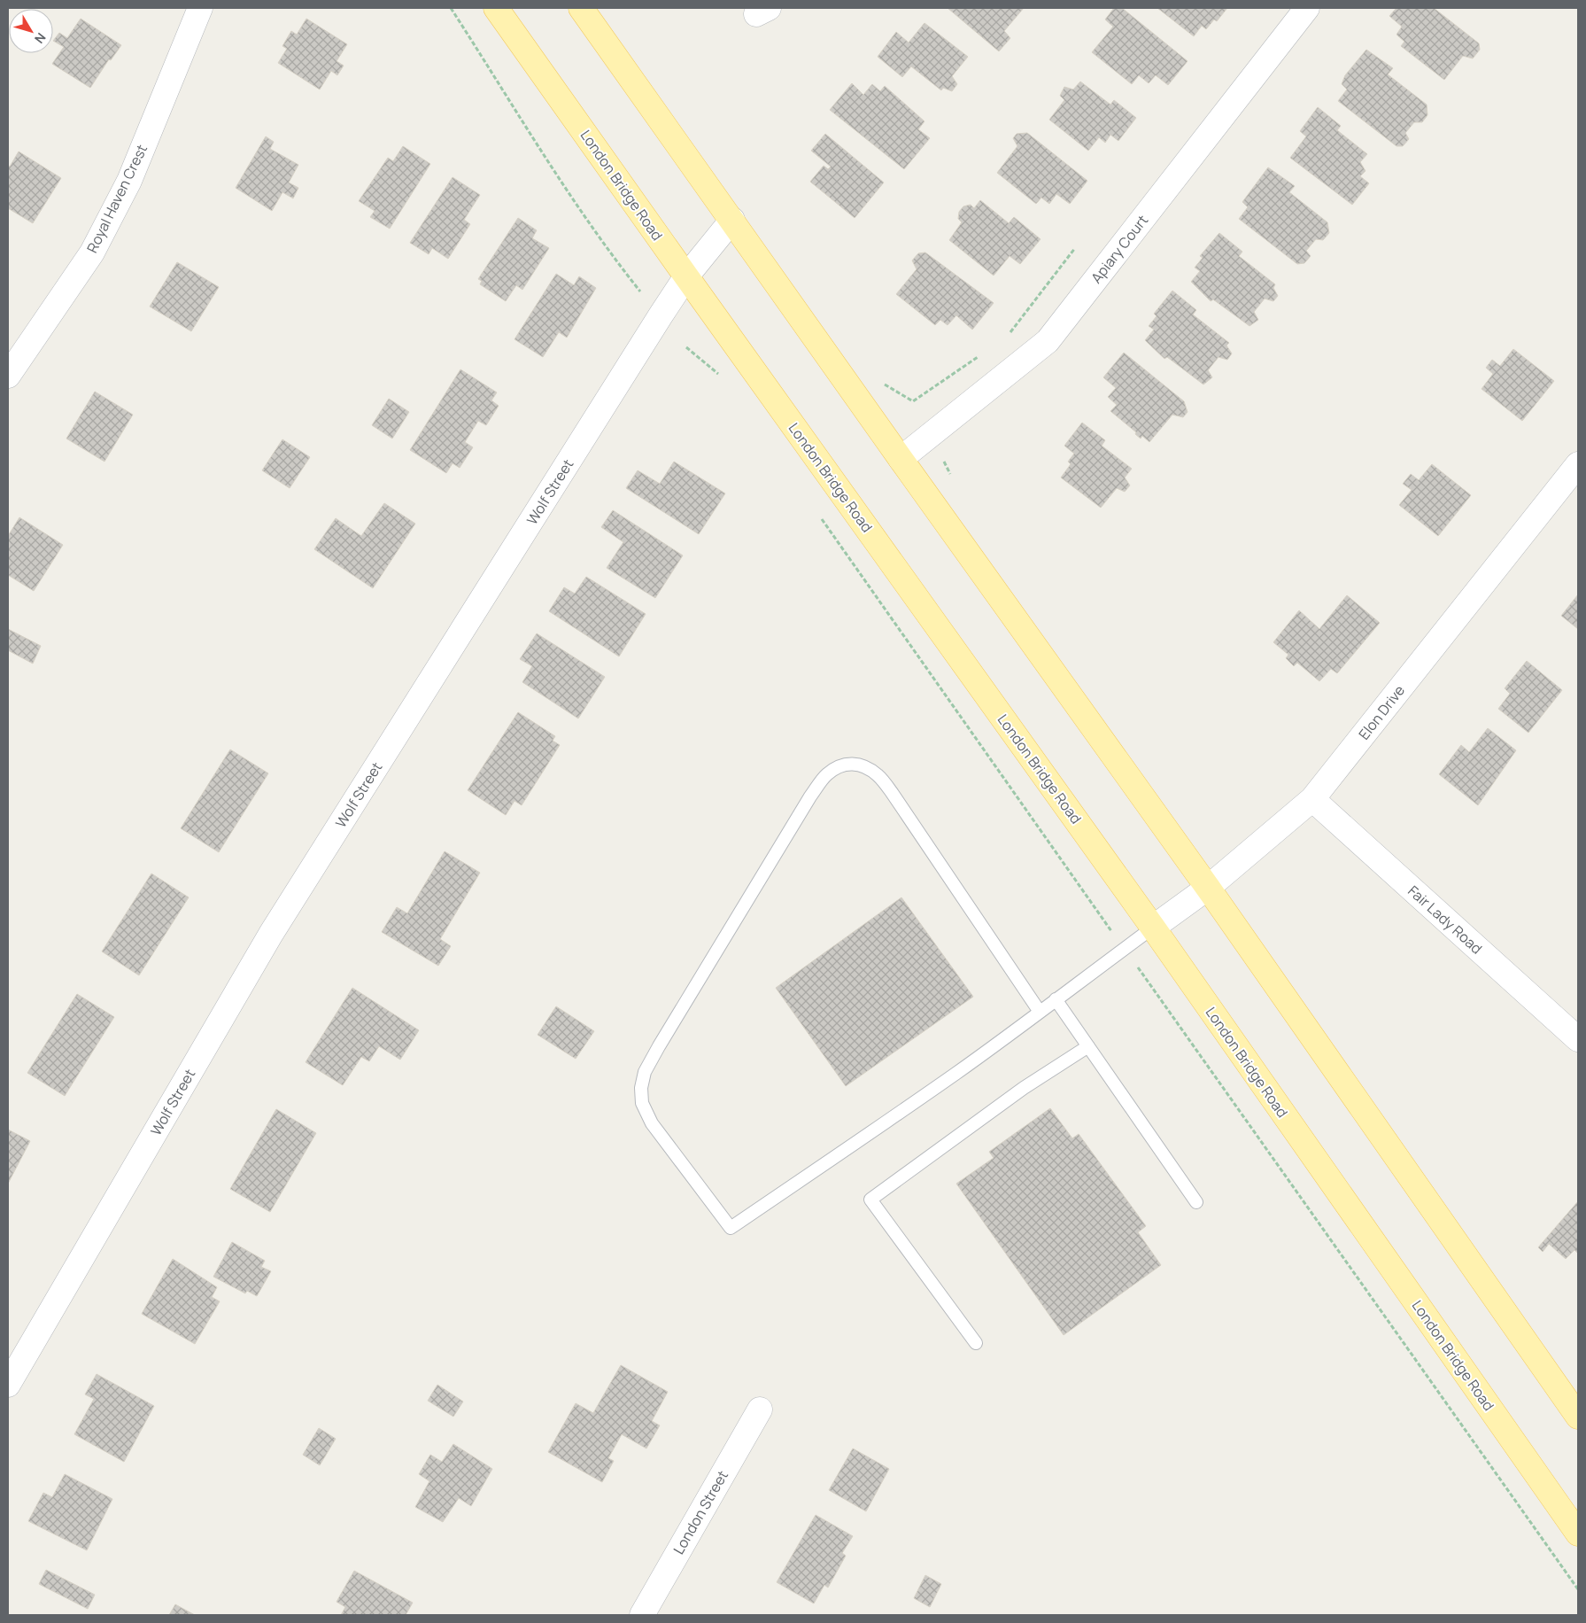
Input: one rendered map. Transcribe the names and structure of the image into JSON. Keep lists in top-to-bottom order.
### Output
{
  "streets": {
    "main road": ["London Bridge Road"],
    "street": [
      "Royal Haven Crest",
      "Apiary Court",
      "Wolf Street",
      "Elon Drive",
      "Fair Lady Road",
      "London Street"
    ]
  },
  "crossings": [
    ["London Bridge Road", "Wolf Street"],
    ["London Bridge Road", "Elon Drive"],
    ["Elon Drive", "Fair Lady Road"]
  ],
  "north": "bottom right"
}
